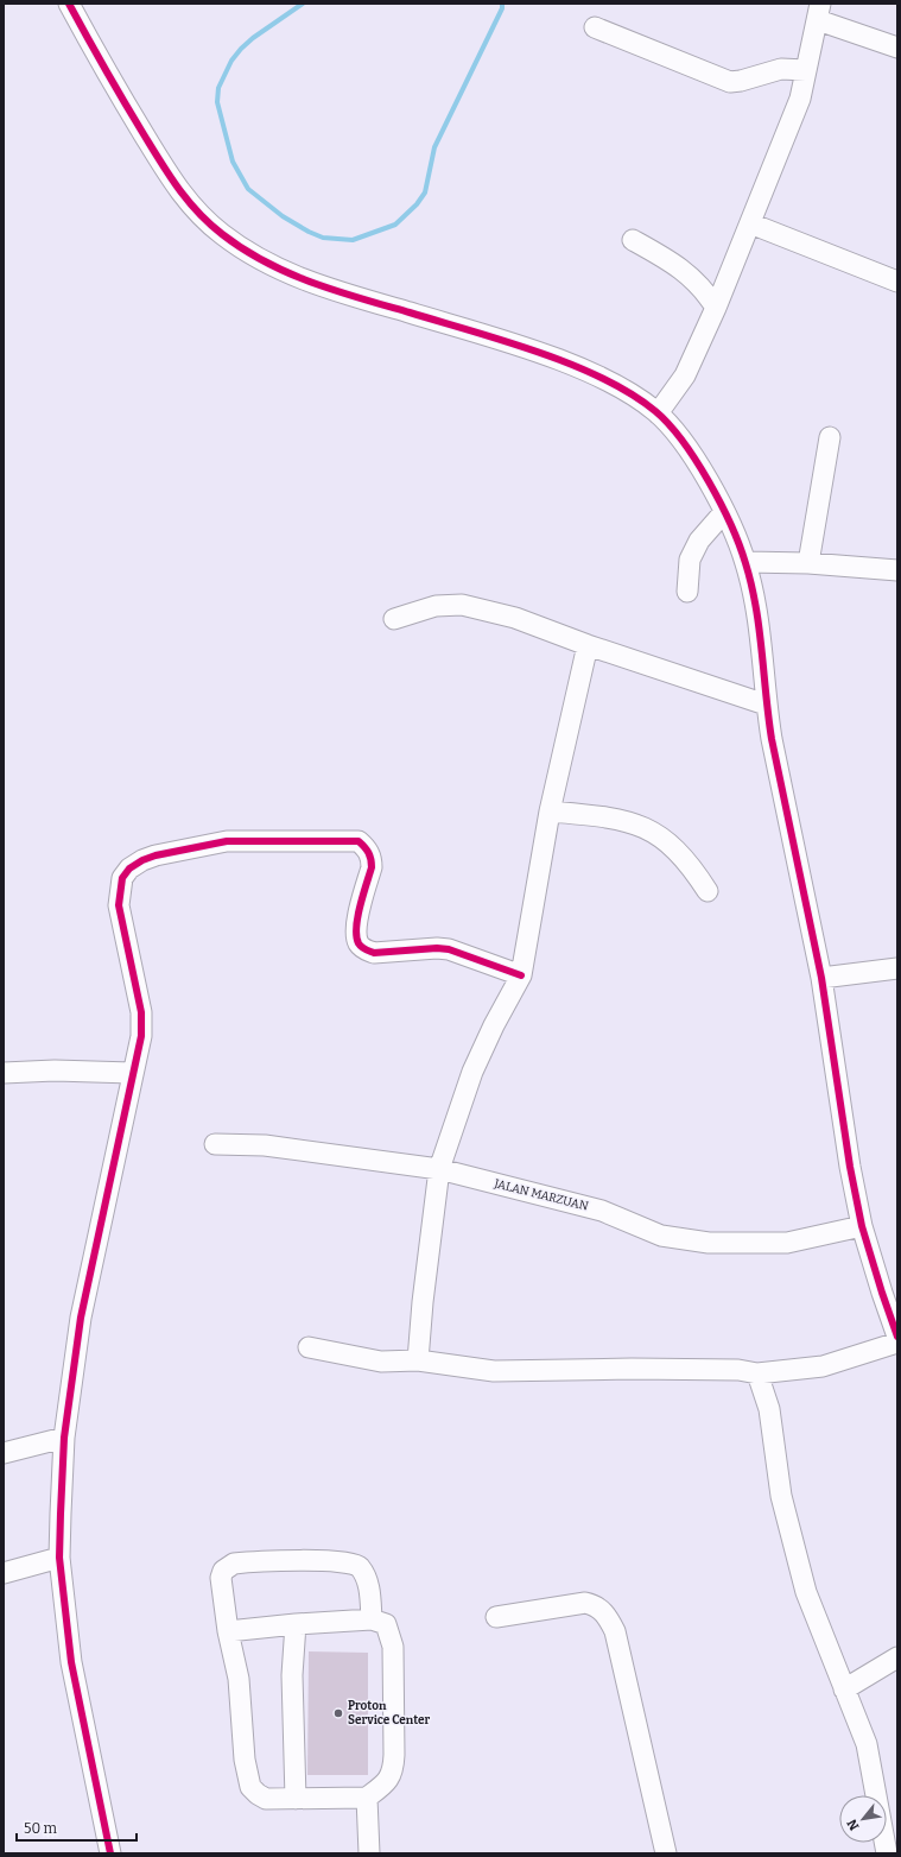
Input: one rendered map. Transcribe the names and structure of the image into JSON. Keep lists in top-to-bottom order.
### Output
{
  "streets": {
    "street": ["JALAN MARZUAN"]
  },
  "places": ["Proton Service Center"],
  "scale_bar": "50 m",
  "north": "bottom left"
}
